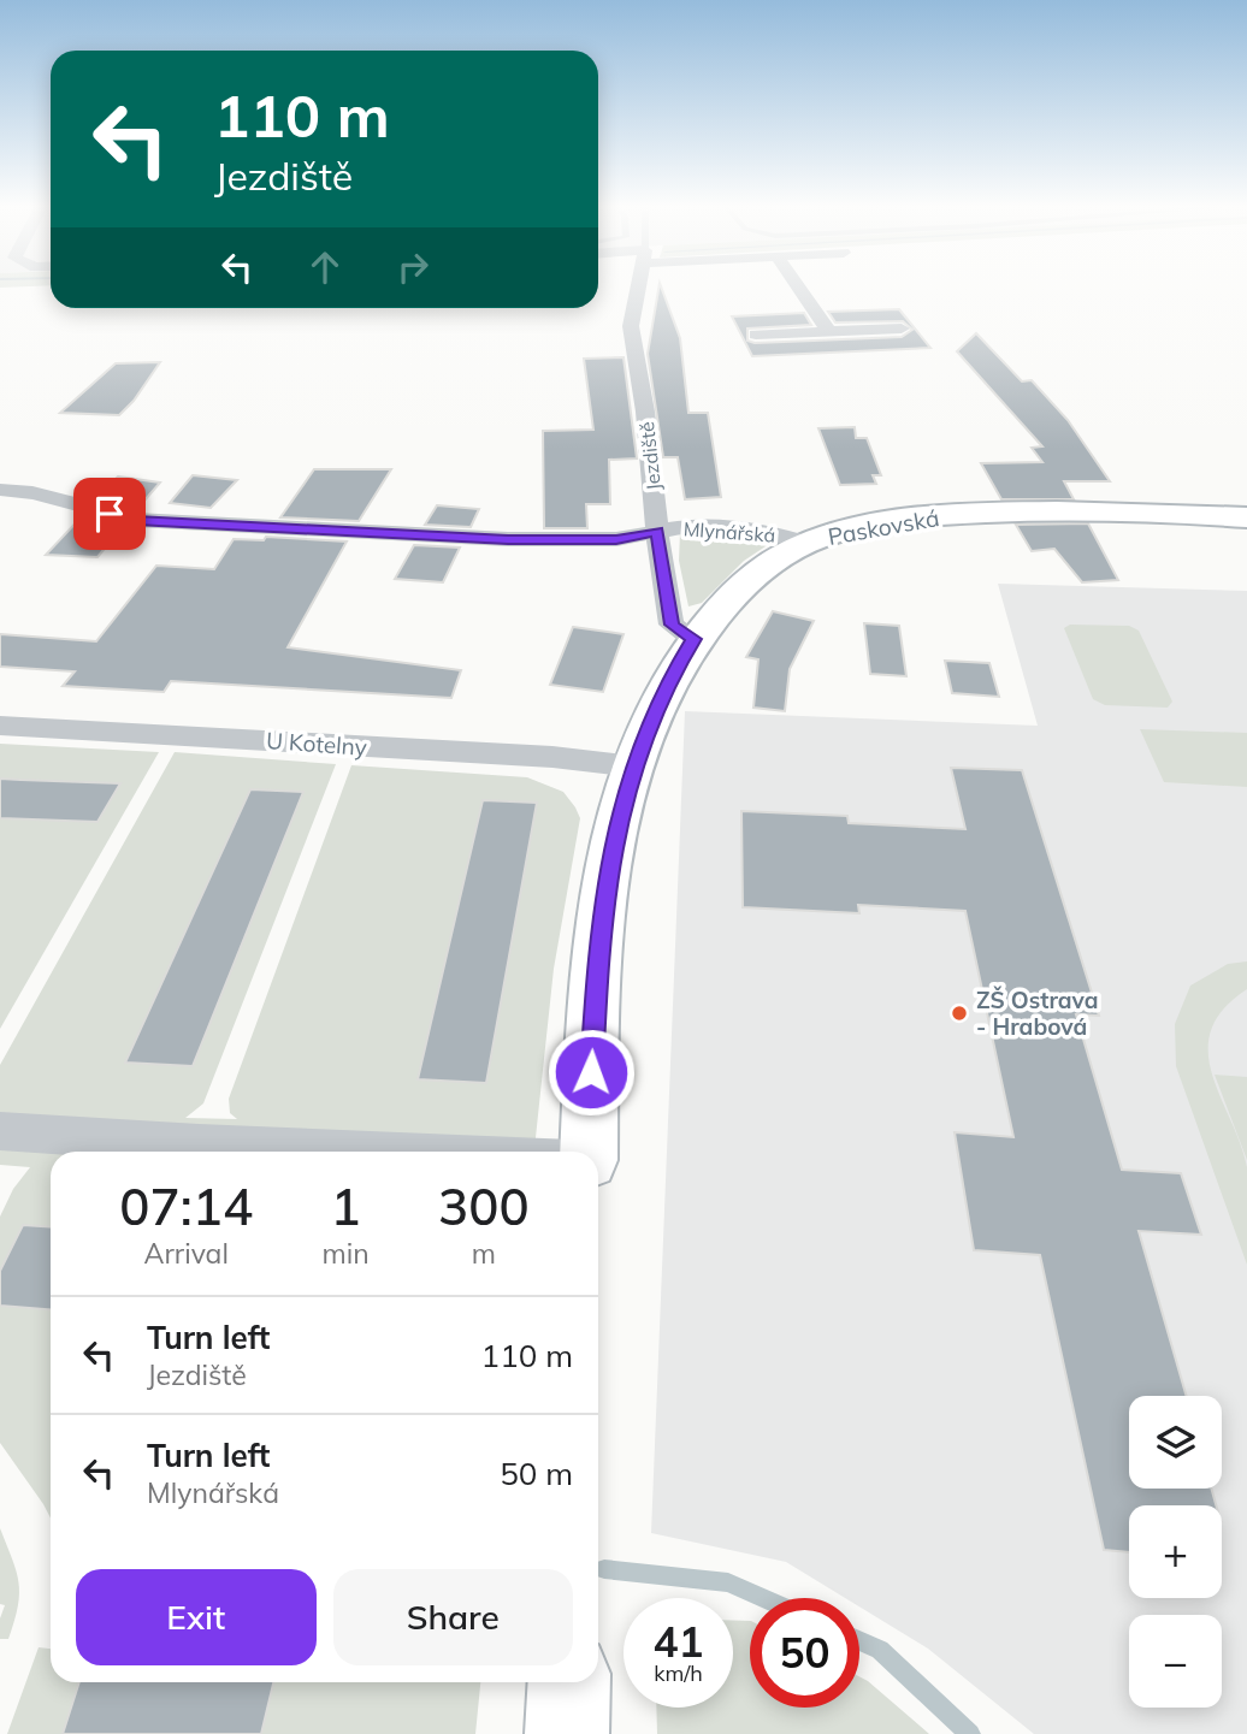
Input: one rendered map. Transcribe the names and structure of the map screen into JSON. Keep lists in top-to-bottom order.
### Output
{
  "streets": {
    "main road": ["Paskovská"],
    "street": ["Jezdiště", "Mlynářská", "U Kotelny"]
  },
  "crossings": [
    ["Jezdiště", "Paskovská"],
    ["Jezdiště", "Mlynářská"],
    ["Paskovská", "Mlynářská"],
    ["Paskovská", "U Kotelny"]
  ],
  "places": ["ZŠ Ostrava - Hrabová"],
  "page": {
    "turn": ["110 m", "Jezdiště"],
    "eta": [
      "07:14",
      "Arrival",
      "1",
      "min",
      "300",
      "m"
    ],
    "list": [
      {
        "name": "Turn left",
        "note": "Jezdiště",
        "value": "110 m"
      },
      {
        "name": "Turn left",
        "note": "Mlynářská",
        "value": "50 m"
      }
    ],
    "map_buttons": ["+", "−"],
    "buttons": ["Exit", "Share"],
    "speed": "41 km/h",
    "limit": "50"
  }
}
